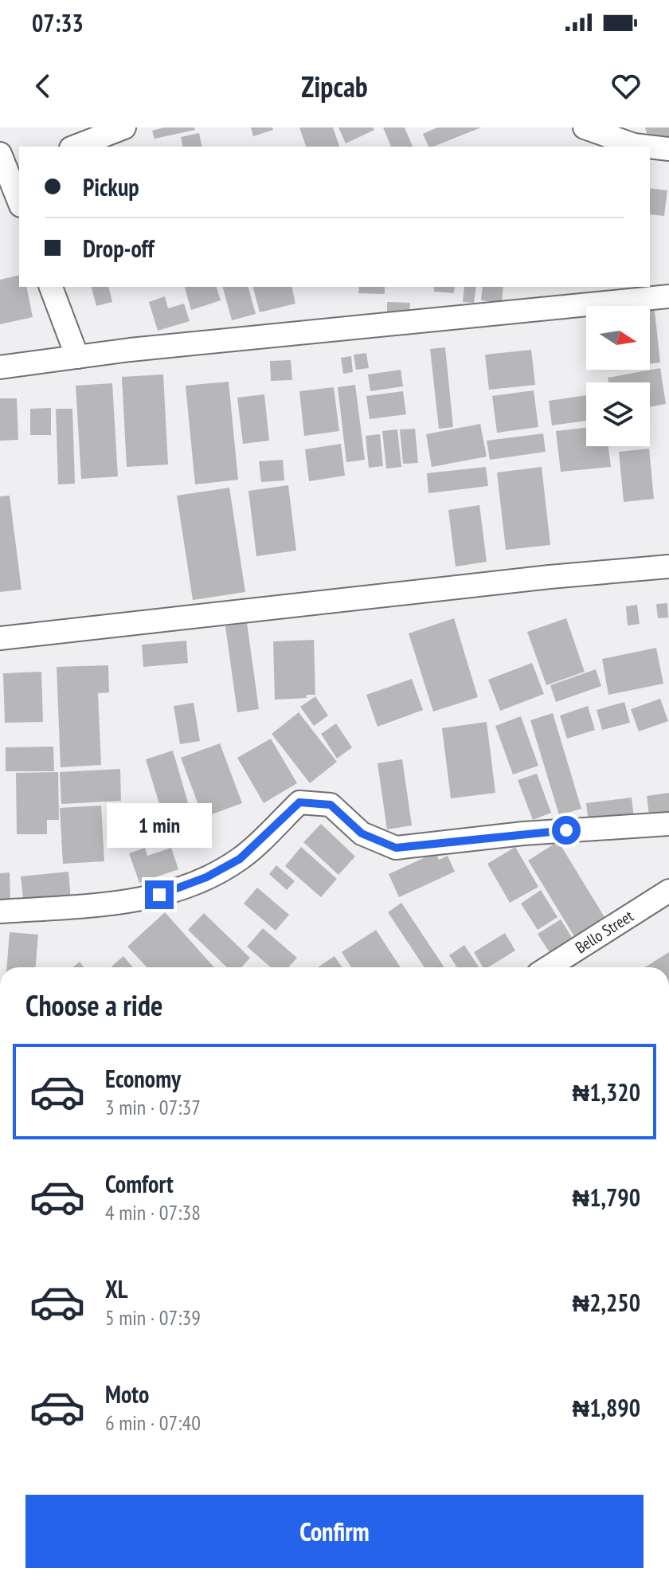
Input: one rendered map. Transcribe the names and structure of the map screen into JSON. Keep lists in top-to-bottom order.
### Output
{
  "streets": {
    "street": ["Bello Street"]
  },
  "north": "right",
  "page": {
    "status": "07:33",
    "header": "Zipcab",
    "banner": ["Pickup", "Drop-off"],
    "bubble": "1 min",
    "heading": "Choose a ride",
    "list": [
      {
        "name": "Economy",
        "note": "3 min · 07:37",
        "value": "₦1,320"
      },
      {
        "name": "Comfort",
        "note": "4 min · 07:38",
        "value": "₦1,790"
      },
      {
        "name": "XL",
        "note": "5 min · 07:39",
        "value": "₦2,250"
      },
      {
        "name": "Moto",
        "note": "6 min · 07:40",
        "value": "₦1,890"
      }
    ],
    "buttons": "Confirm"
  }
}
